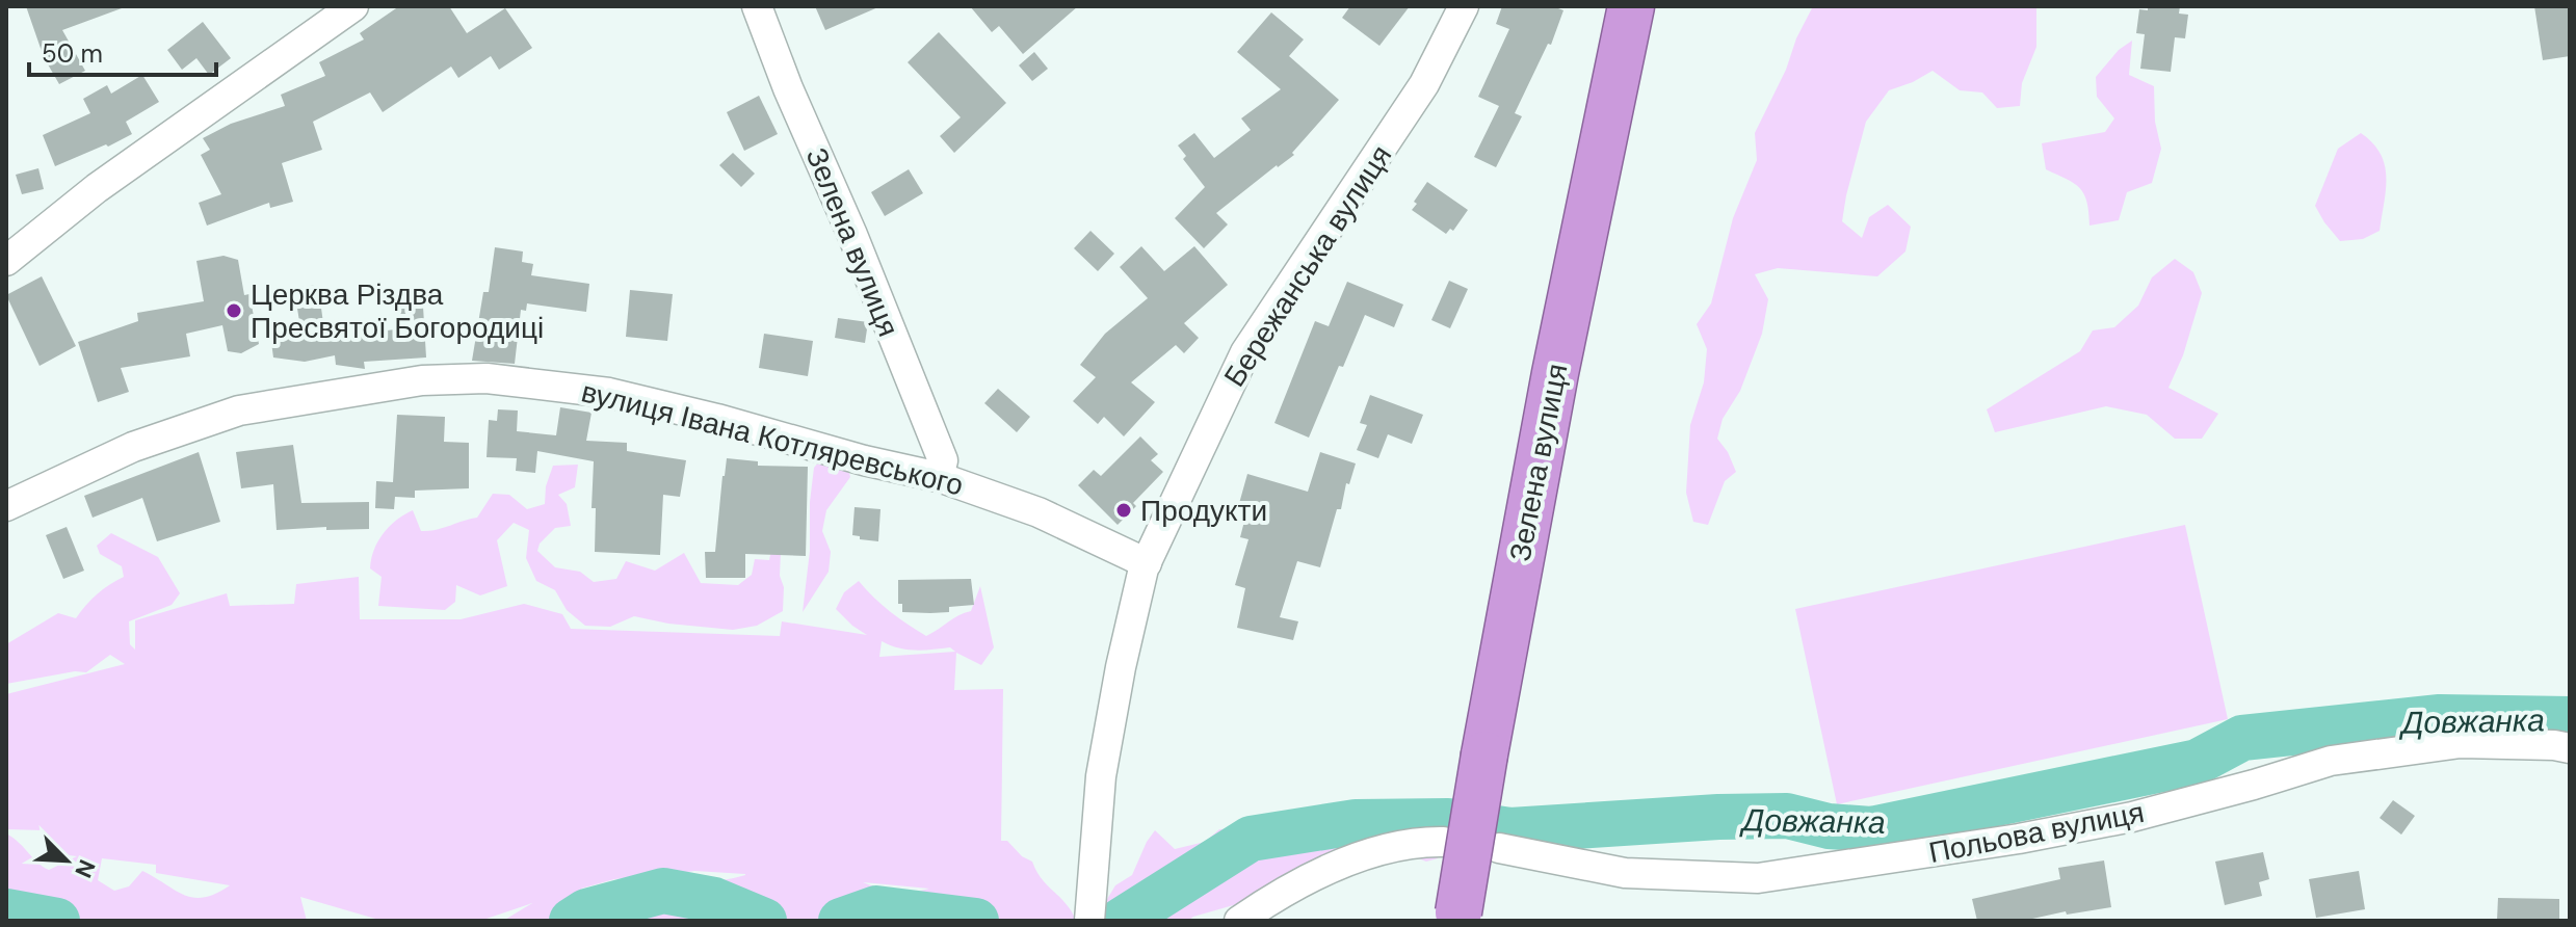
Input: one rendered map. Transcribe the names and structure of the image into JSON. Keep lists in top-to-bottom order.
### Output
{
  "streets": {
    "highway": ["Зелена вулиця"],
    "street": ["Бережанська вулиця", "вулиця Івана Котляревського", "Польова вулиця"]
  },
  "crossings": [
    ["Зелена вулиця", "вулиця Івана Котляревського"],
    ["Бережанська вулиця", "вулиця Івана Котляревського"]
  ],
  "water": ["Довжанка"],
  "places": ["Церква Різдва Пресвятої Богородиці", "Продукти"],
  "scale_bar": "50 m",
  "north": "bottom right"
}
